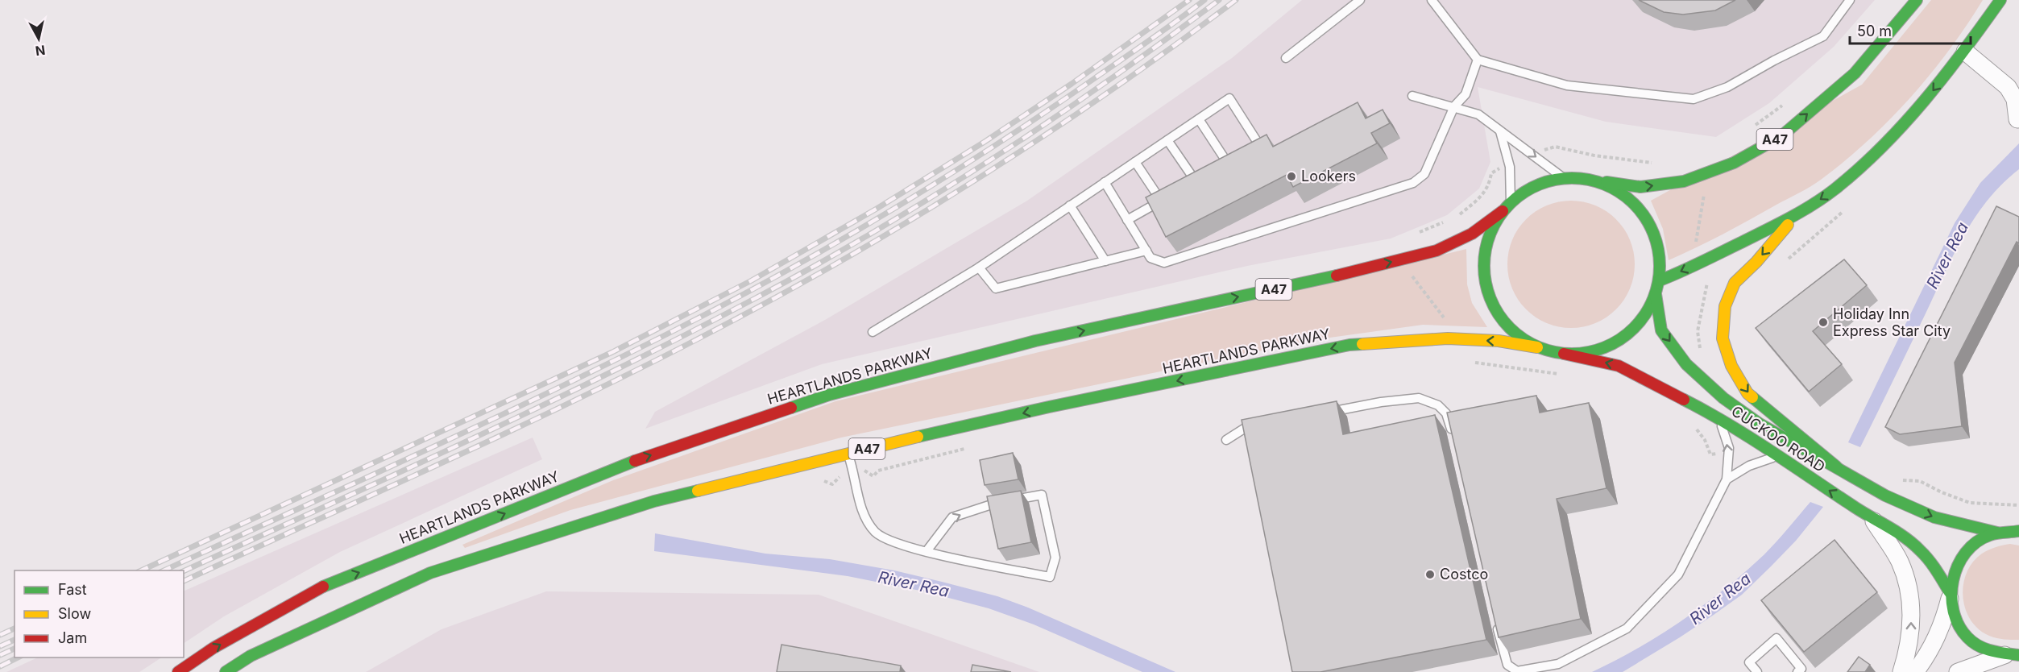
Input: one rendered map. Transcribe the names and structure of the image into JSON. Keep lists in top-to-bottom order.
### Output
{
  "streets": {
    "main road": ["A47", "HEARTLANDS PARKWAY", "CUCKOO ROAD"]
  },
  "crossings": [
    ["A47", "HEARTLANDS PARKWAY"],
    ["HEARTLANDS PARKWAY", "CUCKOO ROAD"]
  ],
  "water": ["River Rea"],
  "places": ["Lookers", "Holiday Inn Express Star City", "Costco"],
  "legend": ["Fast", "Slow", "Jam"],
  "scale_bar": "50 m",
  "north": "bottom"
}
